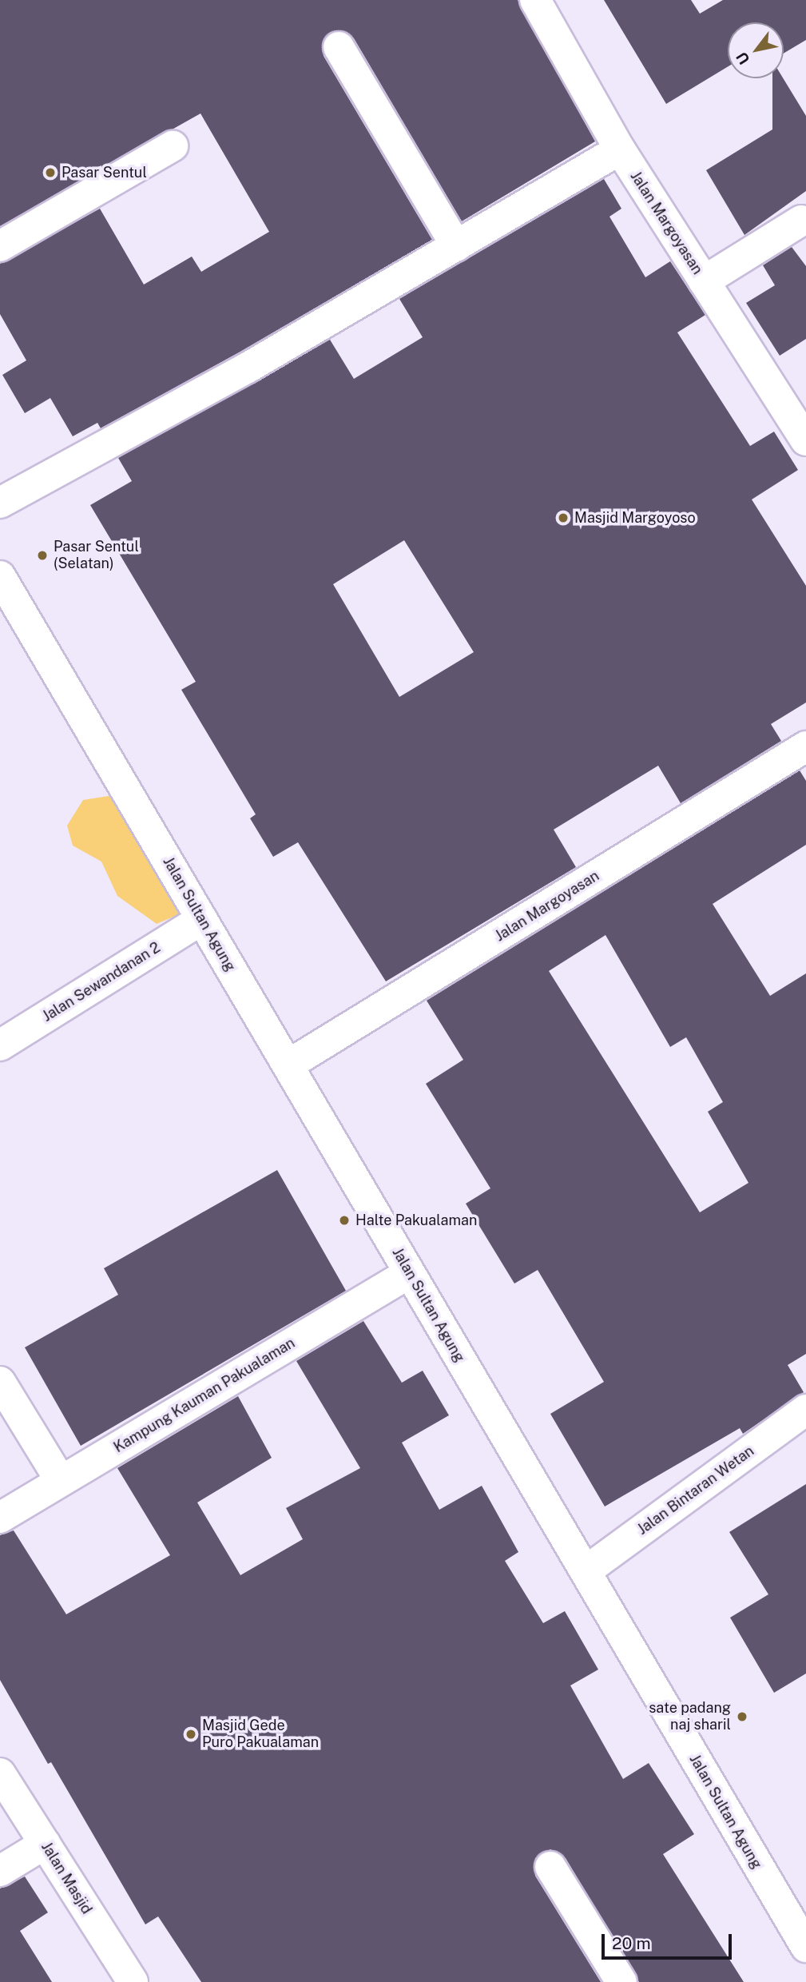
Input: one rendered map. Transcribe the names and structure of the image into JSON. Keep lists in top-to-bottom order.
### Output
{
  "streets": {
    "street": [
      "Jalan Margoyasan",
      "Jalan Sultan Agung",
      "Jalan Sewandanan 2",
      "Kampung Kauman Pakualaman",
      "Jalan Bintaran Wetan",
      "Jalan Masjid"
    ]
  },
  "crossings": [
    ["Jalan Margoyasan", "Jalan Sultan Agung"],
    ["Jalan Sultan Agung", "Jalan Sewandanan 2"],
    ["Jalan Sultan Agung", "Kampung Kauman Pakualaman"],
    ["Jalan Sultan Agung", "Jalan Bintaran Wetan"]
  ],
  "places": [
    "Pasar Sentul",
    "Masjid Margoyoso",
    "Pasar Sentul (Selatan)",
    "Halte Pakualaman",
    "sate padang naj sharil",
    "Masjid Gede Puro Pakualaman"
  ],
  "scale_bar": "20 m",
  "north": "bottom left"
}
